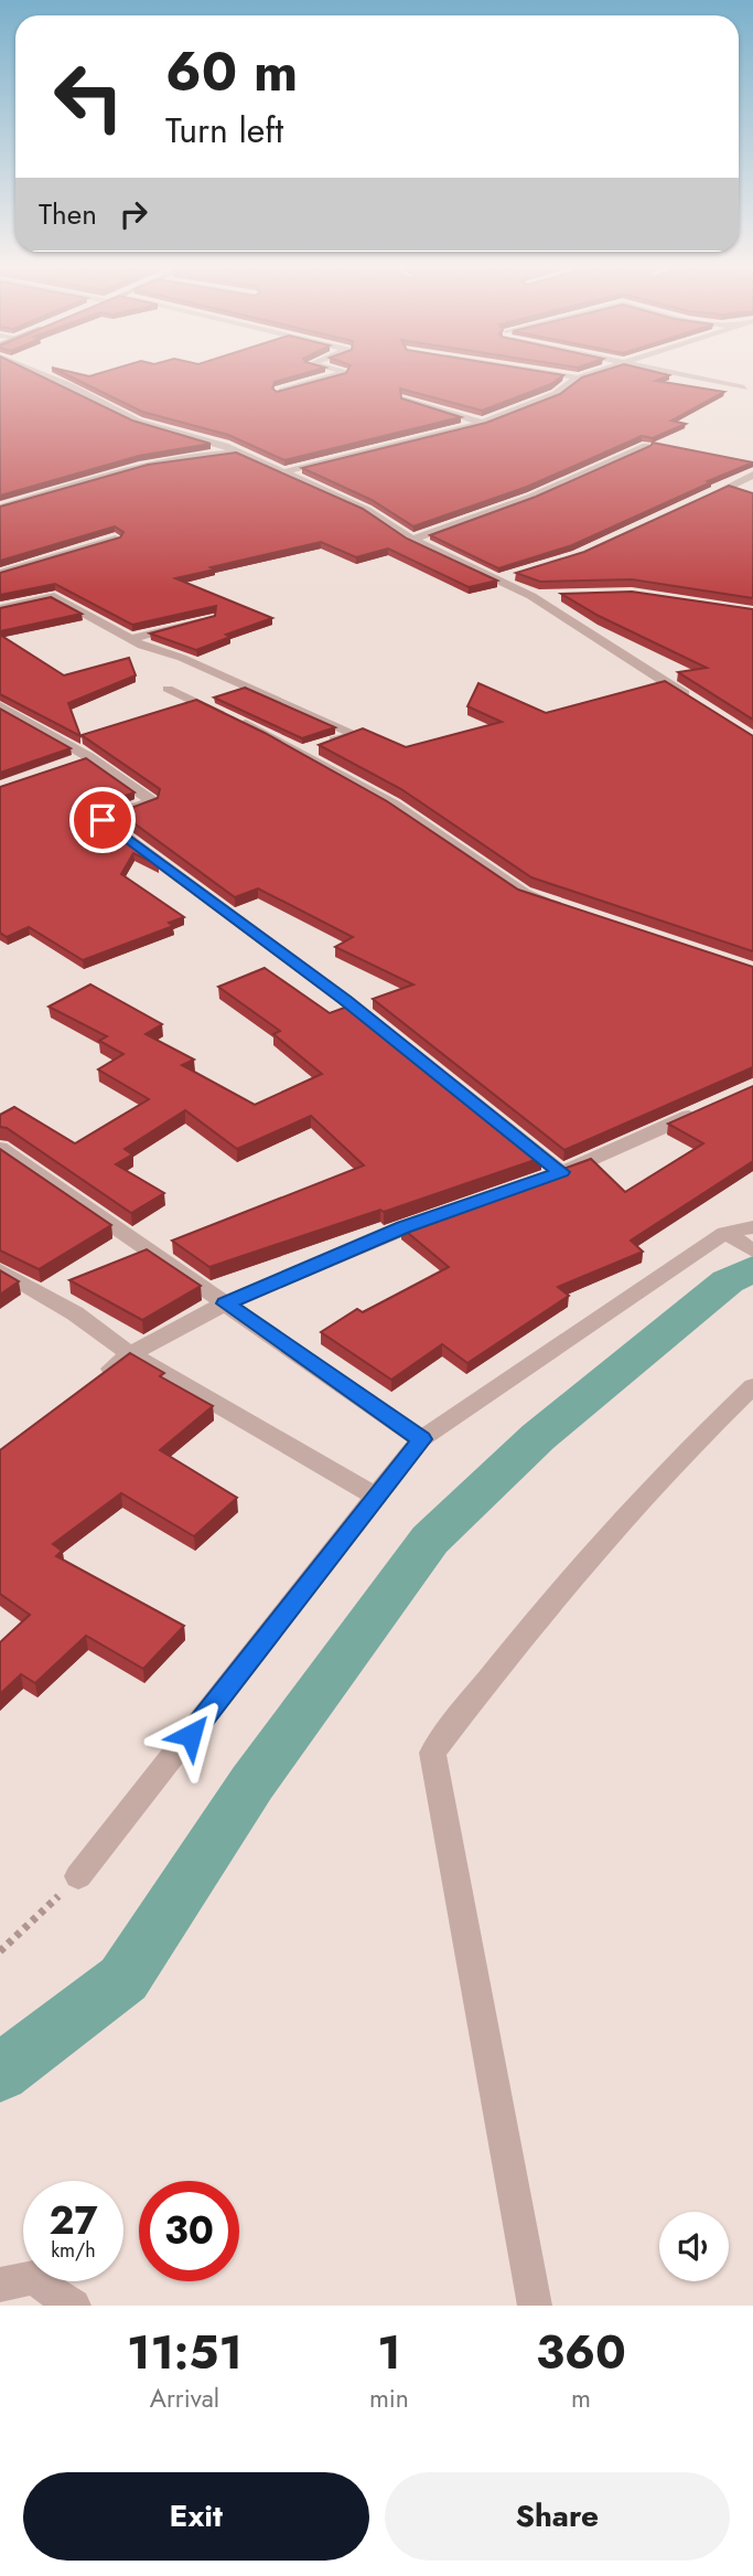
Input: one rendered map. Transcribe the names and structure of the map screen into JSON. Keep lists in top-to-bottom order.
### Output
{
  "page": {
    "turn": ["60 m", "Turn left"],
    "then": "Then",
    "speed": "27 km/h",
    "limit": "30",
    "eta": [
      "11:51",
      "Arrival",
      "1",
      "min",
      "360",
      "m"
    ],
    "buttons": ["Exit", "Share"]
  }
}
